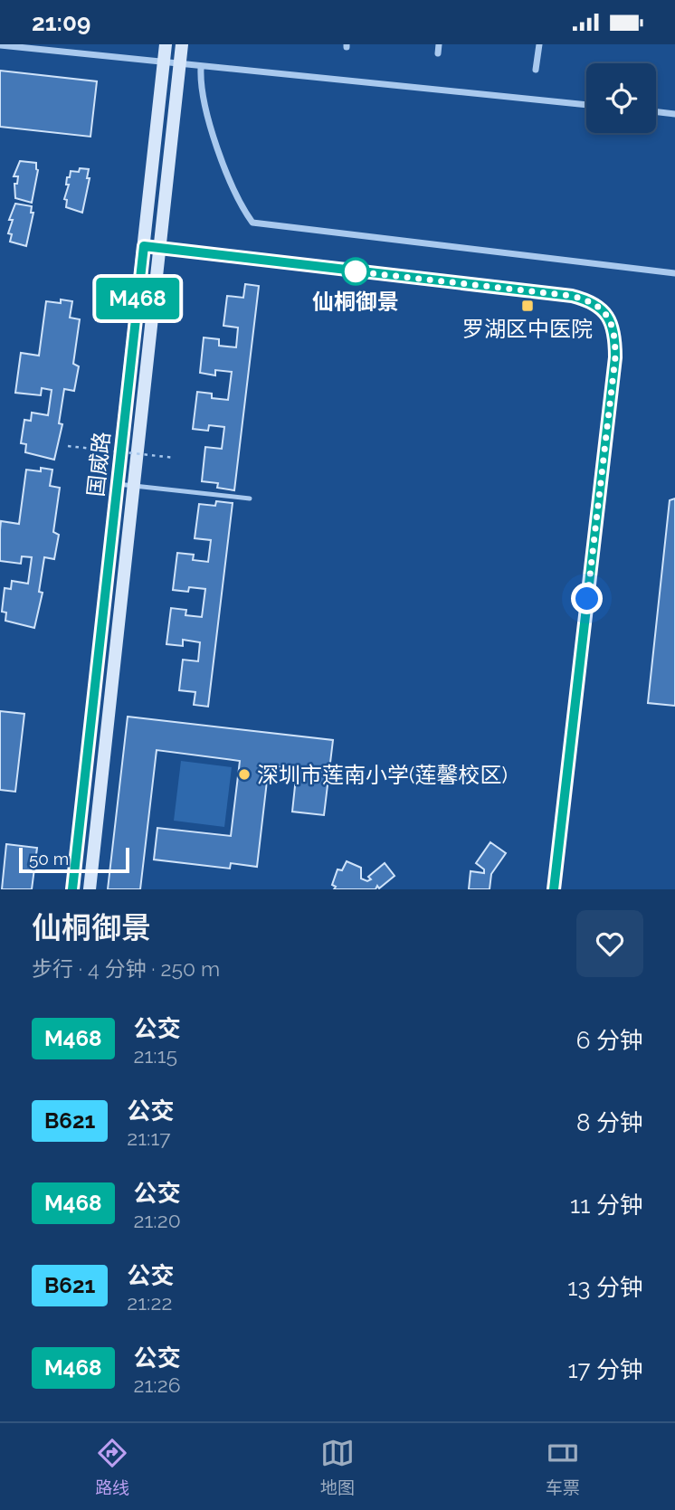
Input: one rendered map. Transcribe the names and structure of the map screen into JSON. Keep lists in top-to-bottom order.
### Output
{
  "streets": {
    "street": ["国威路"]
  },
  "places": {
    "other": ["仙桐御景", "深圳市莲南小学(莲馨校区)"],
    "transit": ["罗湖区中医院"]
  },
  "lines": ["bus line M468"],
  "scale_bar": "50 m",
  "page": {
    "status": "21:09",
    "on_map": "M468",
    "scale": "50 m",
    "heading": ["仙桐御景", "步行 · 4 分钟 · 250 m"],
    "list": [
      {
        "mark": "M468",
        "name": "公交",
        "note": "21:15",
        "value": "6 分钟"
      },
      {
        "mark": "B621",
        "name": "公交",
        "note": "21:17",
        "value": "8 分钟"
      },
      {
        "mark": "M468",
        "name": "公交",
        "note": "21:20",
        "value": "11 分钟"
      },
      {
        "mark": "B621",
        "name": "公交",
        "note": "21:22",
        "value": "13 分钟"
      },
      {
        "mark": "M468",
        "name": "公交",
        "note": "21:26",
        "value": "17 分钟"
      }
    ],
    "tabs": ["路线", "地图", "车票"]
  }
}
